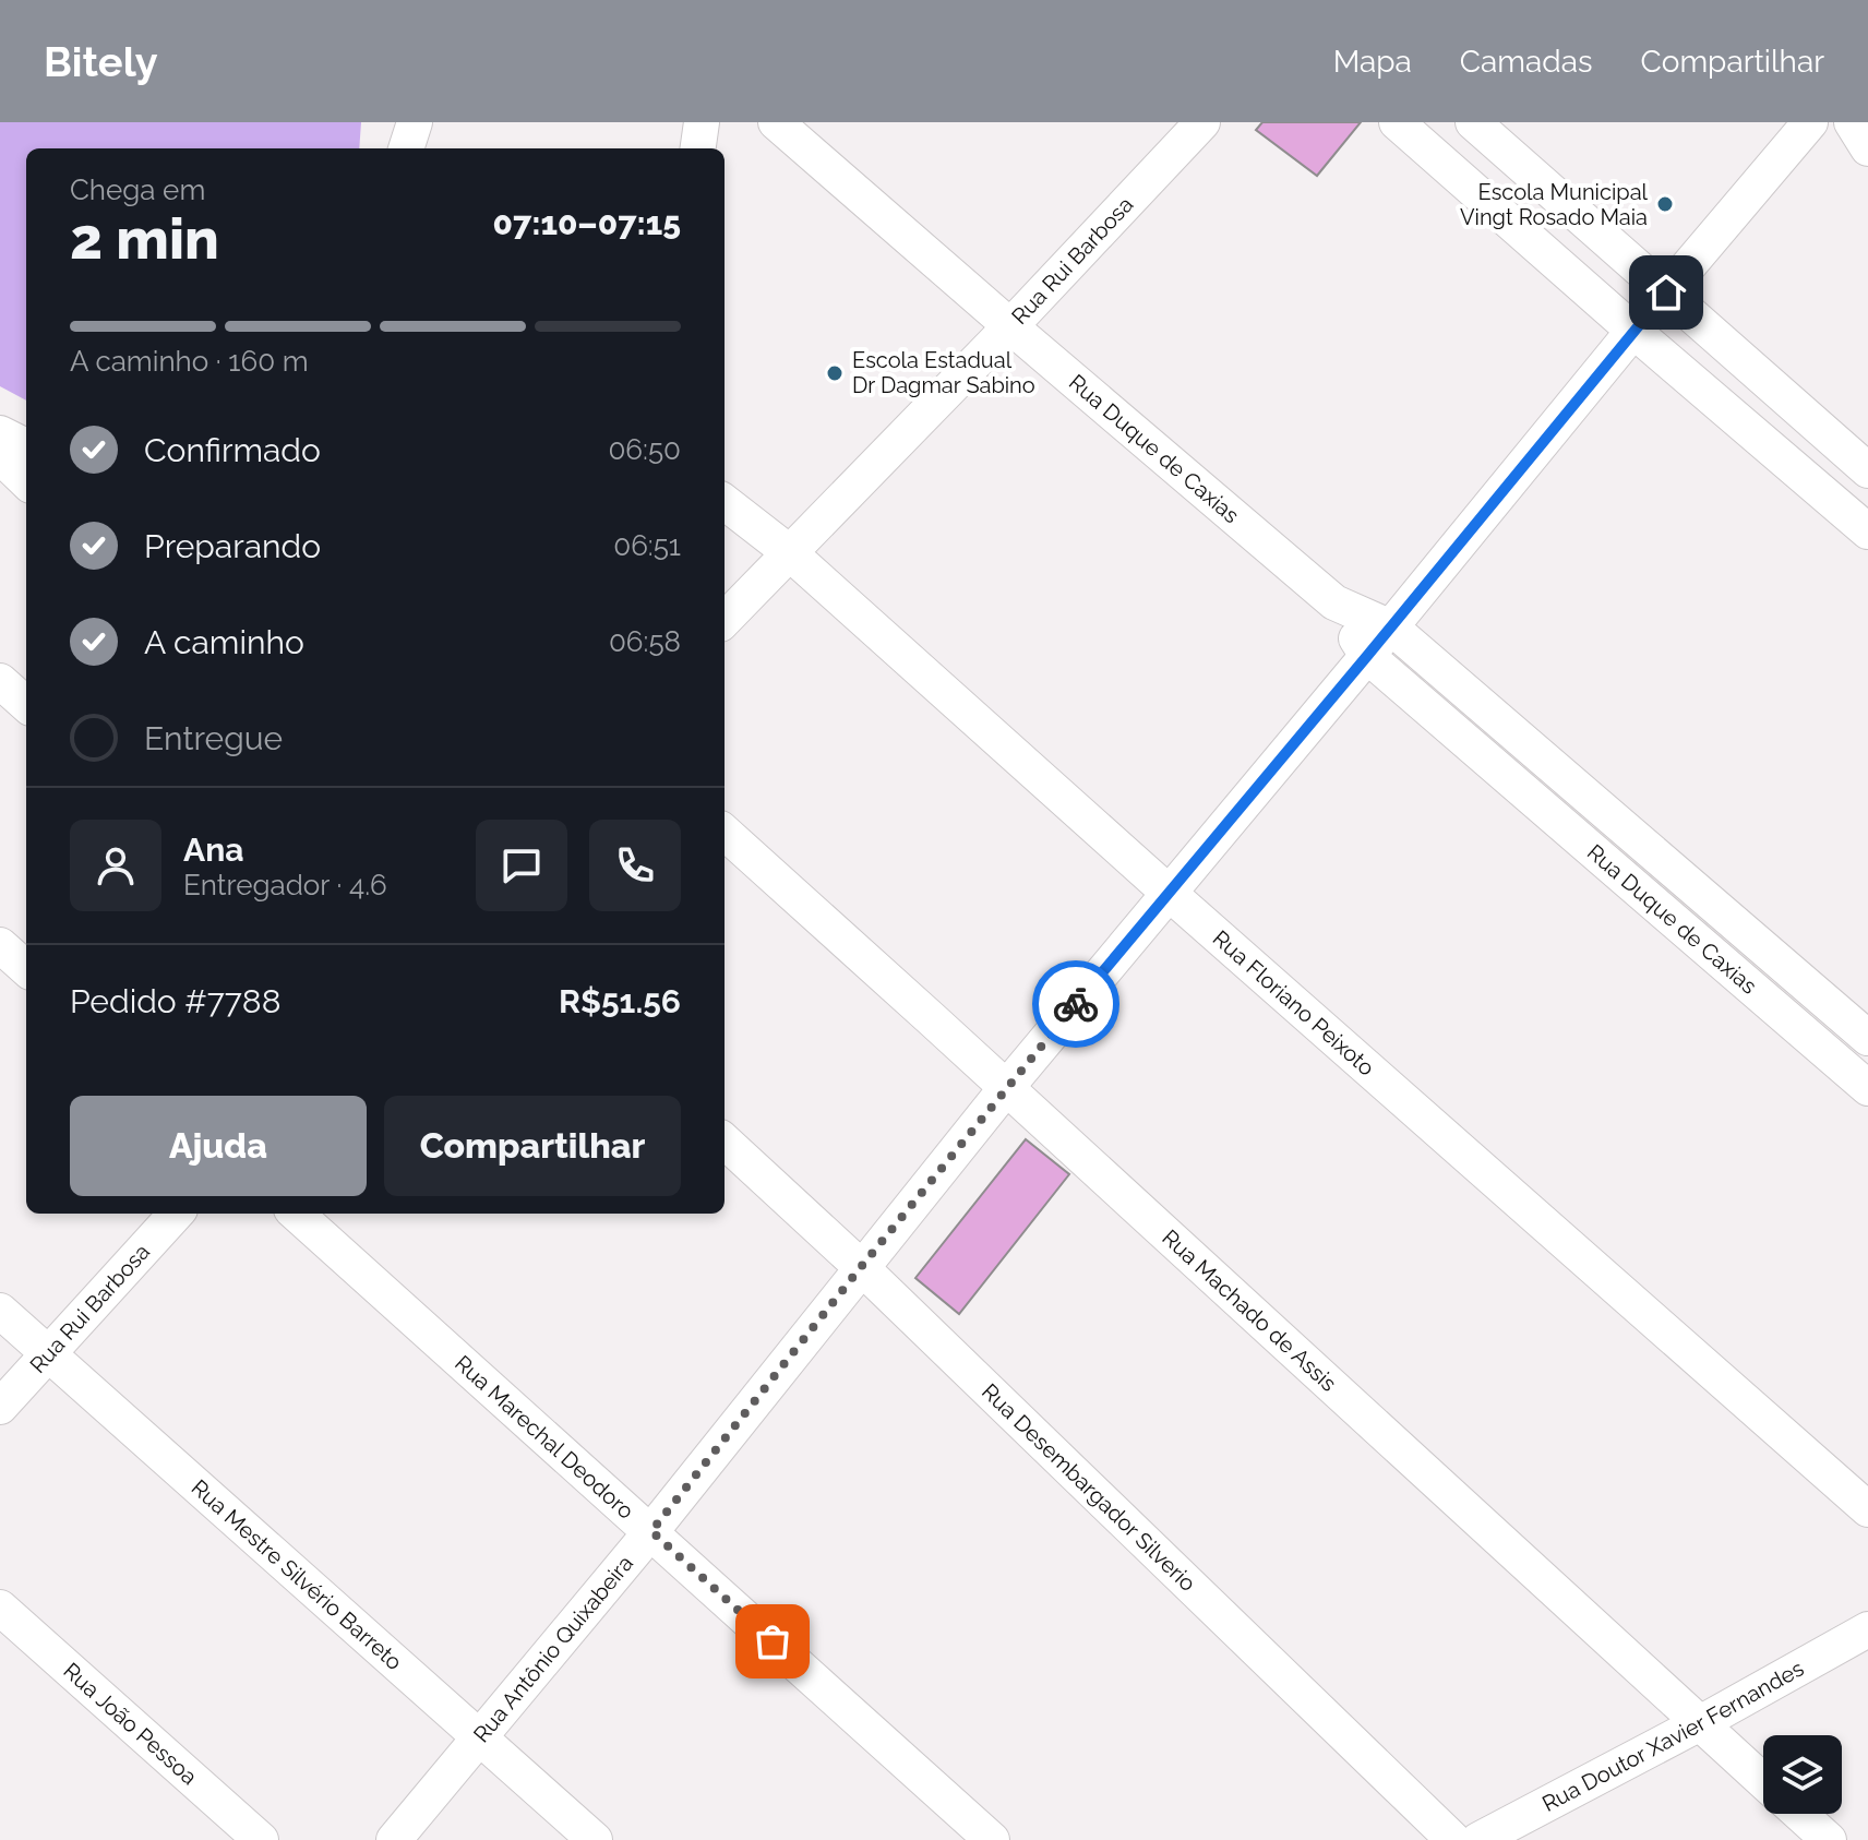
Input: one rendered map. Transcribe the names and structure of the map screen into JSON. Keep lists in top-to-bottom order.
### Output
{
  "streets": {
    "street": [
      "Rua Rui Barbosa",
      "Rua Duque de Caxias",
      "Rua Floriano Peixoto",
      "Rua Machado de Assis",
      "Rua Marechal Deodoro",
      "Rua Desembargador Silverio",
      "Rua Mestre Silvério Barreto",
      "Rua Antônio Quixabeira",
      "Rua João Pessoa",
      "Rua Doutor Xavier Fernandes"
    ]
  },
  "crossings": [
    ["Rua Rui Barbosa", "Rua Duque de Caxias"],
    ["Rua Rui Barbosa", "Rua Floriano Peixoto"],
    ["Rua Rui Barbosa", "Rua Mestre Silvério Barreto"],
    ["Rua Duque de Caxias", "Rua Antônio Quixabeira"],
    ["Rua Floriano Peixoto", "Rua Antônio Quixabeira"],
    ["Rua Machado de Assis", "Rua Antônio Quixabeira"],
    ["Rua Machado de Assis", "Rua Doutor Xavier Fernandes"],
    ["Rua Marechal Deodoro", "Rua Antônio Quixabeira"],
    ["Rua Desembargador Silverio", "Rua Antônio Quixabeira"],
    ["Rua Mestre Silvério Barreto", "Rua Antônio Quixabeira"]
  ],
  "places": ["Escola Municipal Vingt Rosado Maia", "Escola Estadual Dr Dagmar Sabino"],
  "page": {
    "header": "Bitely",
    "nav": ["Mapa", "Camadas", "Compartilhar"],
    "heading": ["2 min", "Chega em", "07:10–07:15"],
    "panel": [
      "Ana",
      "Entregador · 4.6",
      "Pedido #7788",
      "R$51.56"
    ],
    "bar": "A caminho · 160 m",
    "list": [
      ["Confirmado", "06:50"],
      ["Preparando", "06:51"],
      ["A caminho", "06:58"],
      "Entregue"
    ],
    "buttons": ["Ajuda", "Compartilhar"]
  }
}
